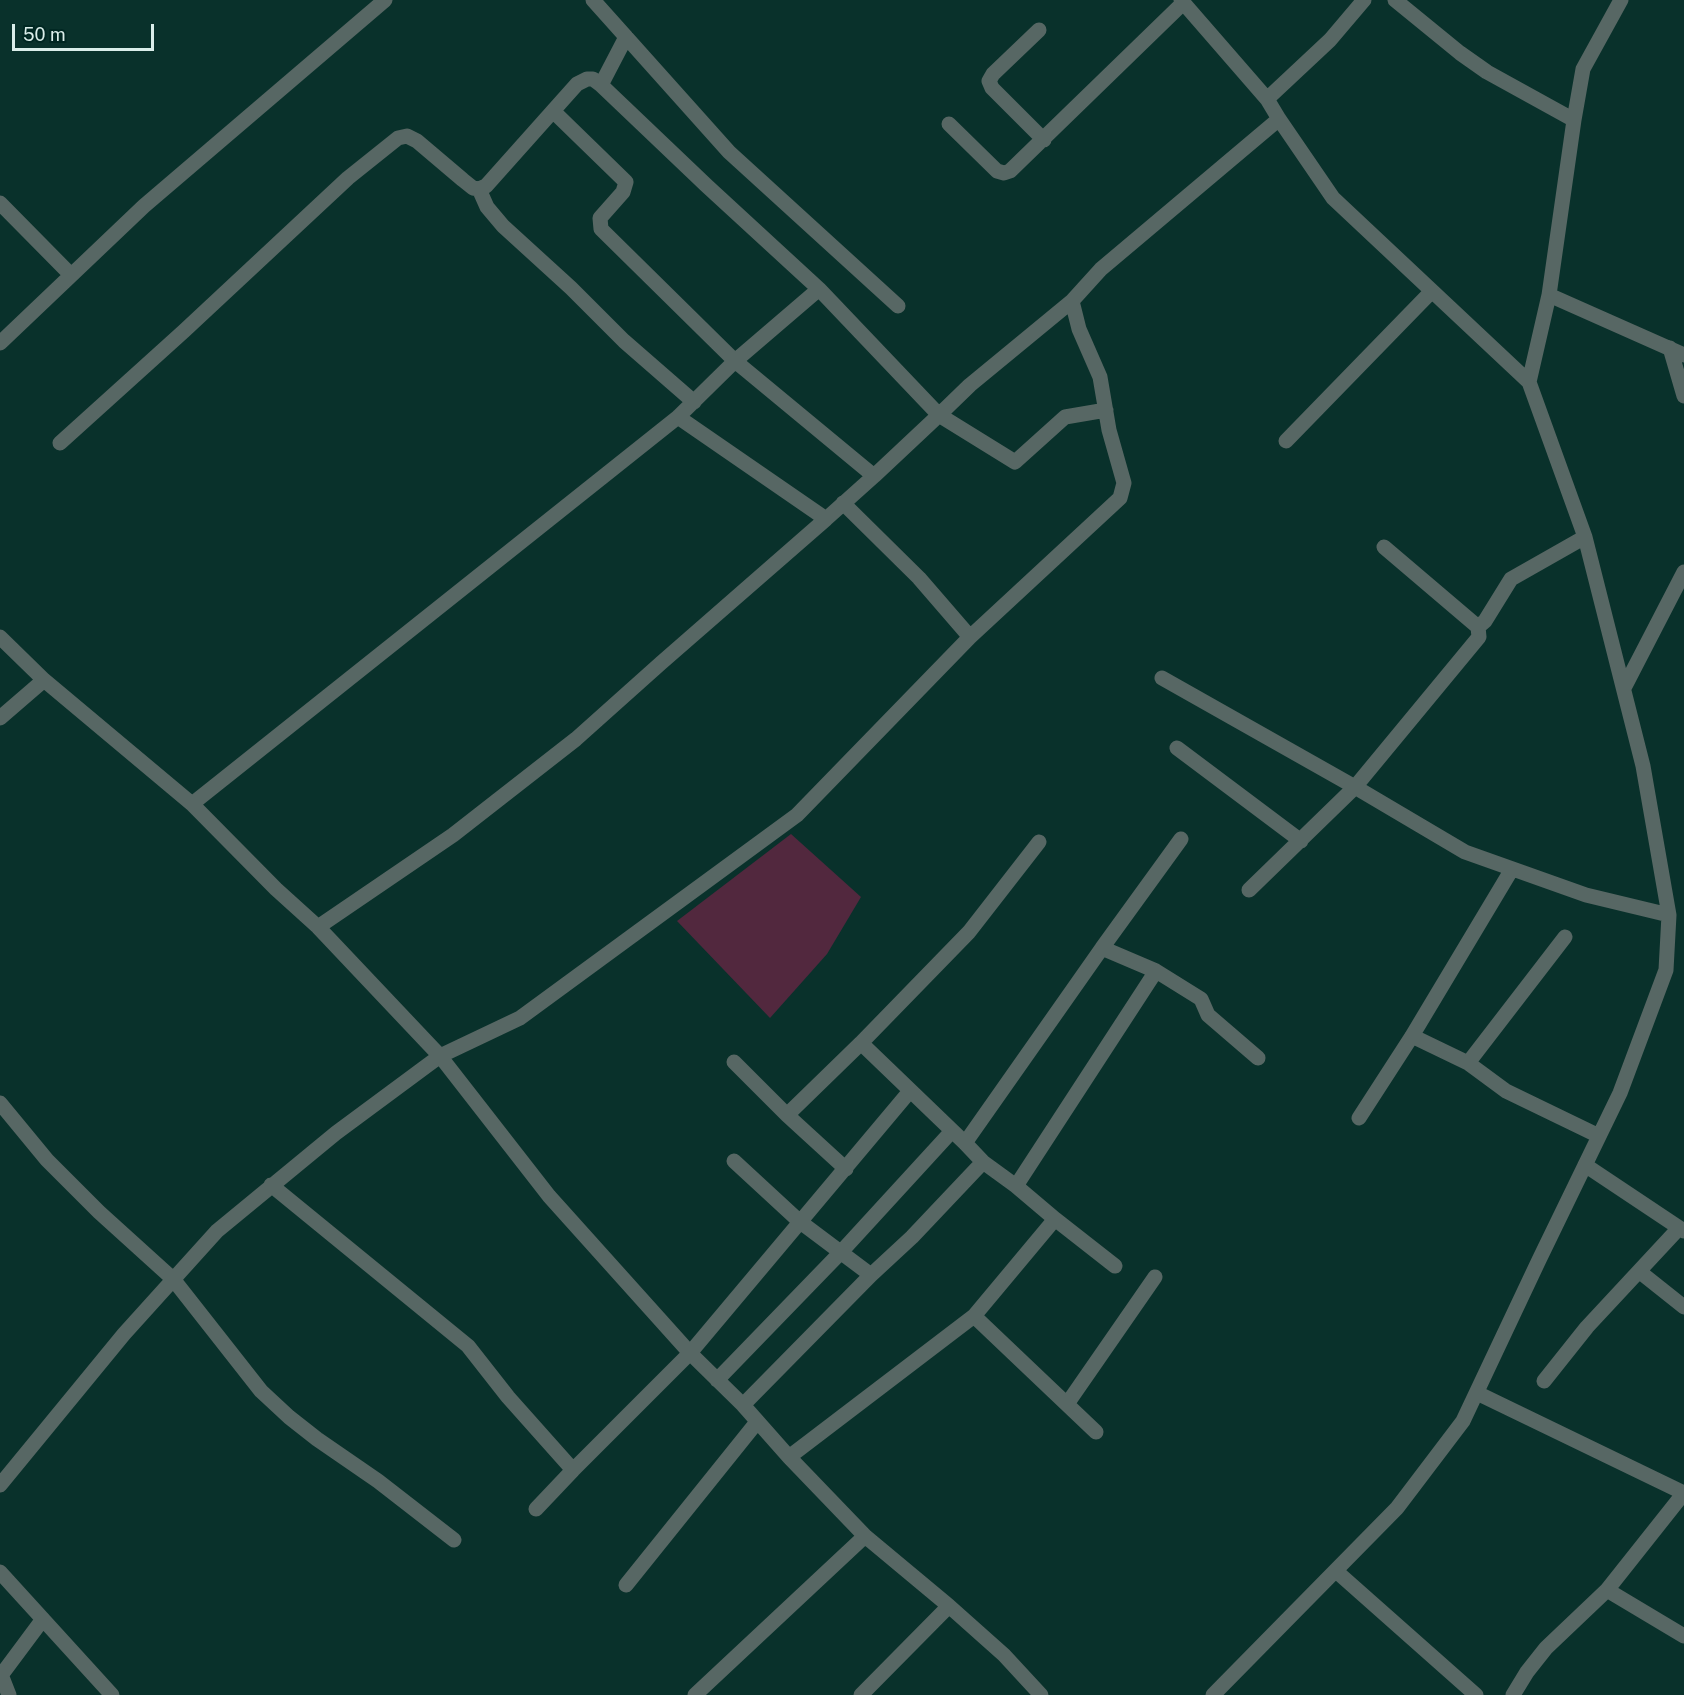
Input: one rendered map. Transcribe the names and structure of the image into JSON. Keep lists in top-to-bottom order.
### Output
{
  "scale_bar": "50 m"
}
